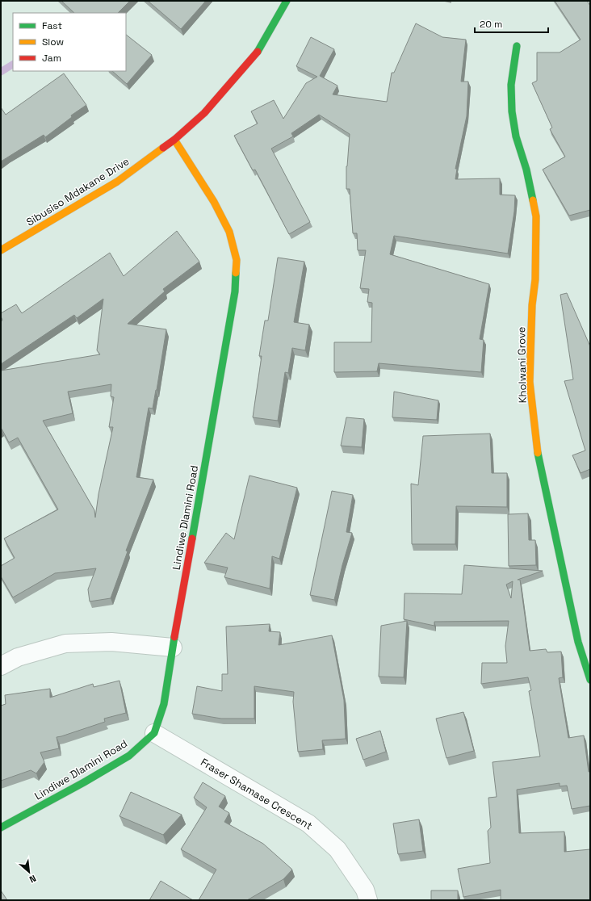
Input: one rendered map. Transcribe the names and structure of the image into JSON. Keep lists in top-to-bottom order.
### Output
{
  "streets": {
    "street": [
      "Sibusiso Mdakane Drive",
      "Kholwani Grove",
      "Lindiwe Dlamini Road",
      "Fraser Shamase Crescent"
    ]
  },
  "crossings": [
    ["Sibusiso Mdakane Drive", "Lindiwe Dlamini Road"],
    ["Lindiwe Dlamini Road", "Fraser Shamase Crescent"]
  ],
  "legend": ["Fast", "Slow", "Jam"],
  "scale_bar": "20 m",
  "north": "bottom right"
}
